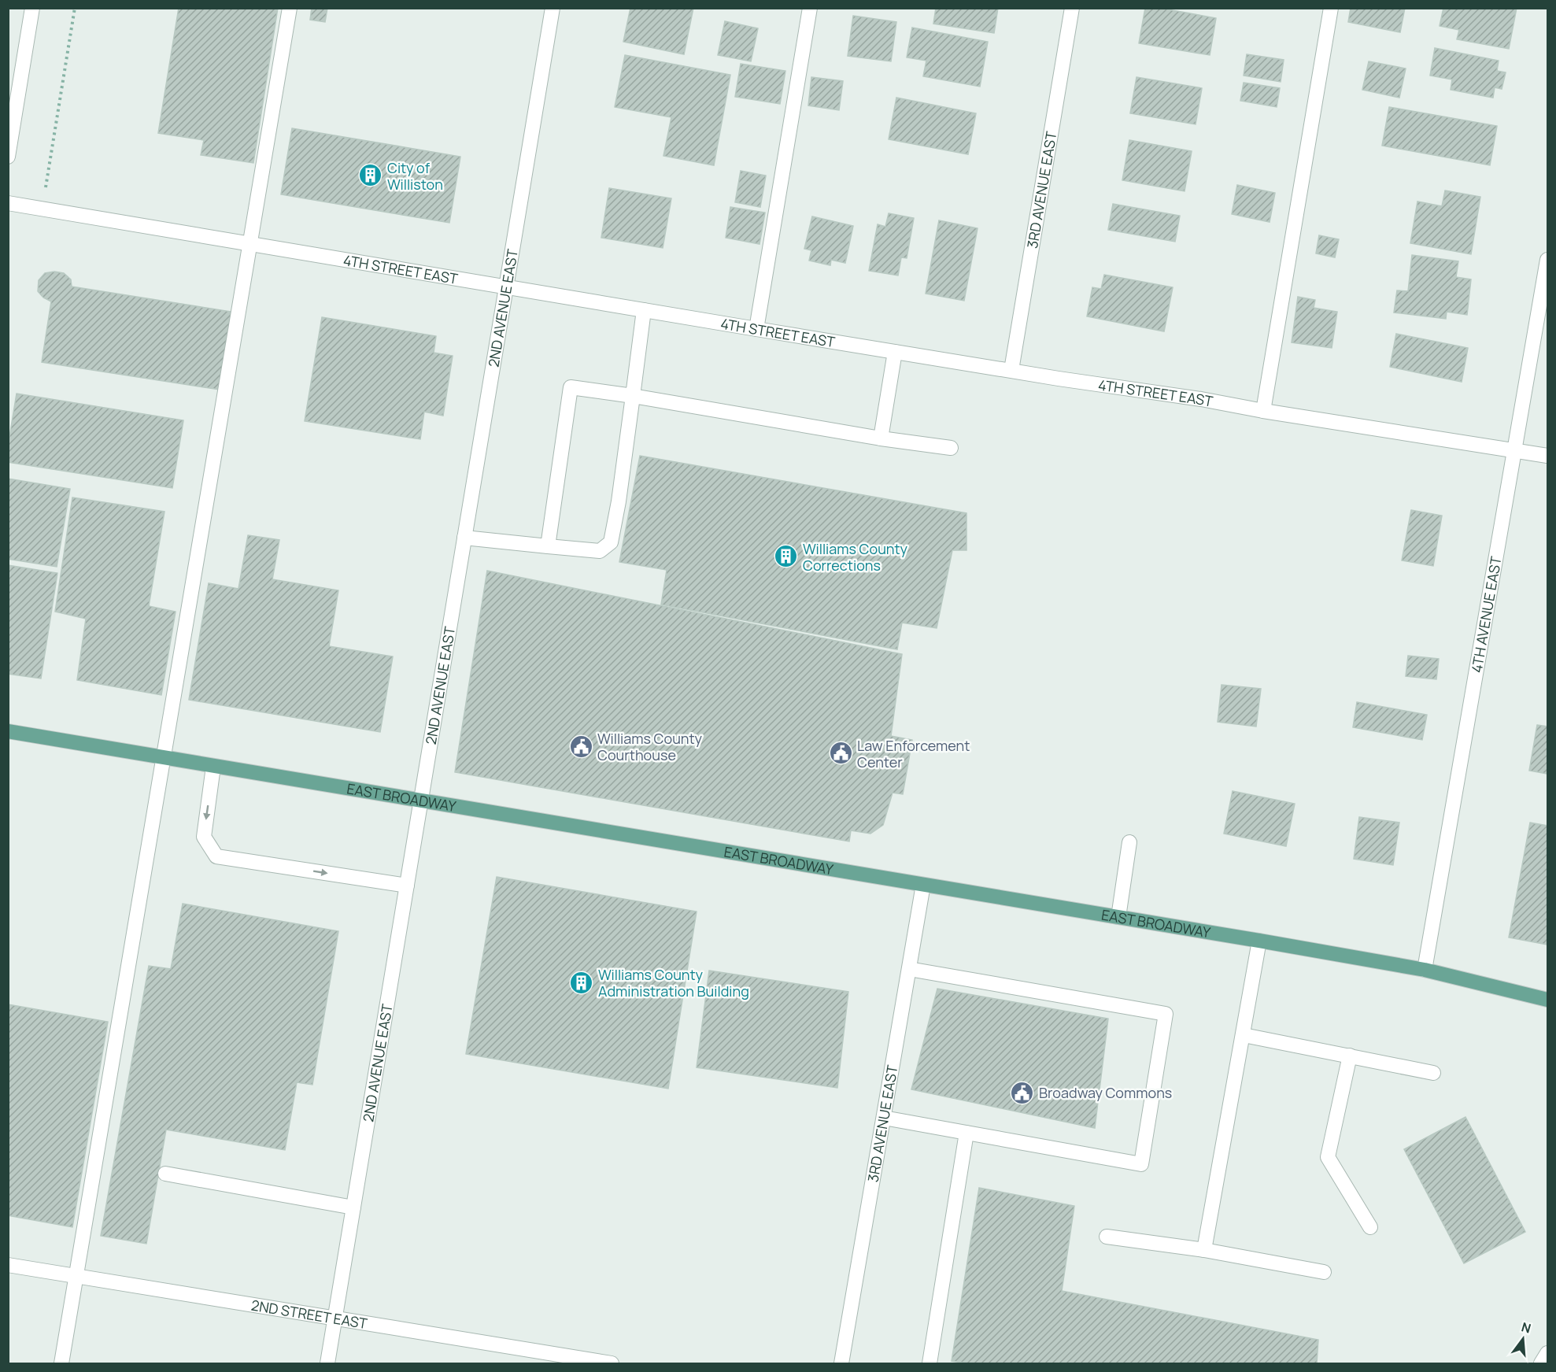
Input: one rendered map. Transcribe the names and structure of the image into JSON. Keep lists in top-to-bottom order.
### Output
{
  "streets": {
    "main road": ["EAST BROADWAY"],
    "street": [
      "3RD AVENUE EAST",
      "4TH STREET EAST",
      "2ND AVENUE EAST",
      "4TH AVENUE EAST",
      "2ND STREET EAST"
    ]
  },
  "crossings": [
    ["3RD AVENUE EAST", "4TH STREET EAST"],
    ["3RD AVENUE EAST", "EAST BROADWAY"],
    ["4TH STREET EAST", "2ND AVENUE EAST"],
    ["4TH STREET EAST", "4TH AVENUE EAST"],
    ["2ND AVENUE EAST", "EAST BROADWAY"],
    ["2ND AVENUE EAST", "2ND STREET EAST"],
    ["4TH AVENUE EAST", "EAST BROADWAY"]
  ],
  "places": {
    "building": ["City of Williston", "Williams County Corrections", "Williams County Administration Building"],
    "public building": ["Williams County Courthouse", "Law Enforcement Center", "Broadway Commons"]
  },
  "north": "top"
}
